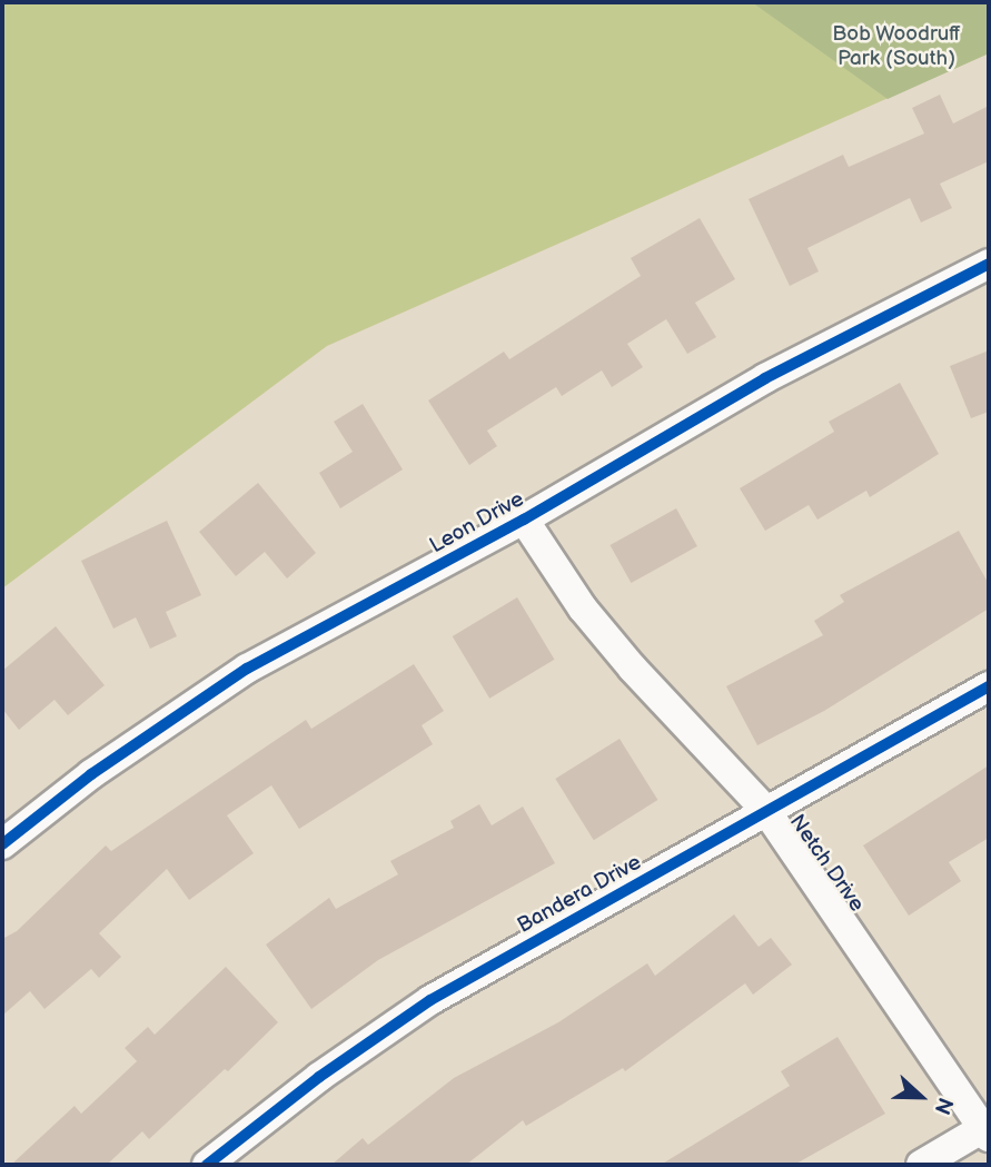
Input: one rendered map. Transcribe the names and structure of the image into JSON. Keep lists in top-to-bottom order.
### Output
{
  "streets": {
    "street": ["Leon Drive", "Netch Drive", "Bandera Drive"]
  },
  "crossings": [
    ["Leon Drive", "Netch Drive"],
    ["Netch Drive", "Bandera Drive"]
  ],
  "parks": ["Bob Woodruff Park (South)"],
  "north": "right"
}
